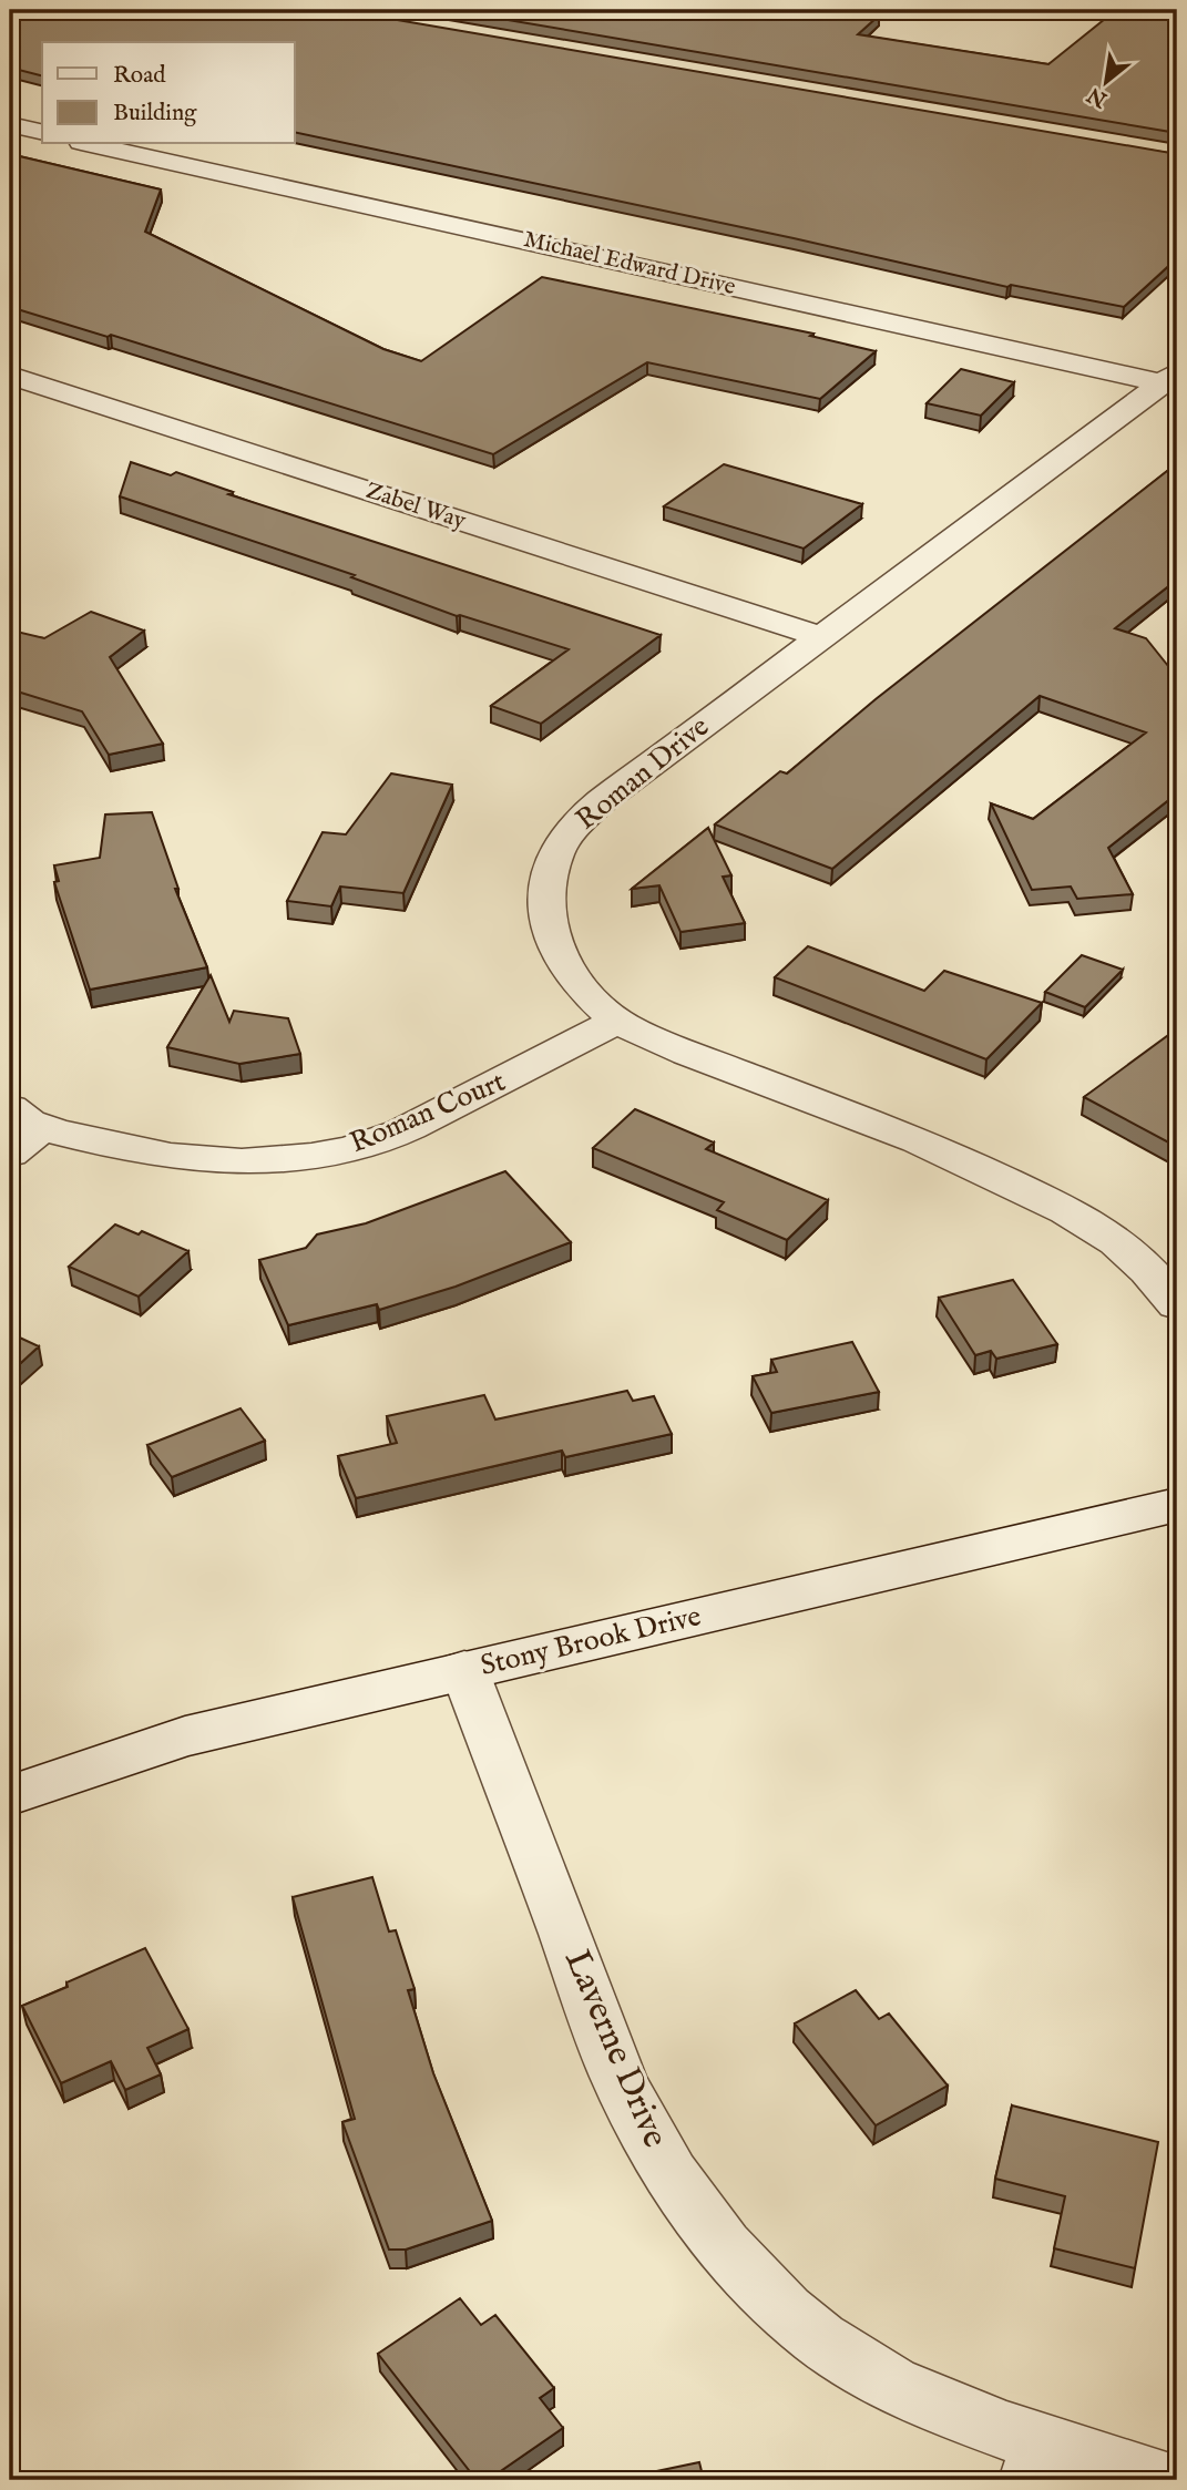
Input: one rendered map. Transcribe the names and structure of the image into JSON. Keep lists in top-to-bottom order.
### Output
{
  "streets": {
    "street": [
      "Michael Edward Drive",
      "Zabel Way",
      "Roman Drive",
      "Roman Court",
      "Stony Brook Drive",
      "Laverne Drive"
    ]
  },
  "crossings": [
    ["Michael Edward Drive", "Roman Drive"],
    ["Zabel Way", "Roman Drive"],
    ["Roman Drive", "Roman Court"],
    ["Stony Brook Drive", "Laverne Drive"]
  ],
  "legend": ["Road", "Building"],
  "north": "bottom left"
}
